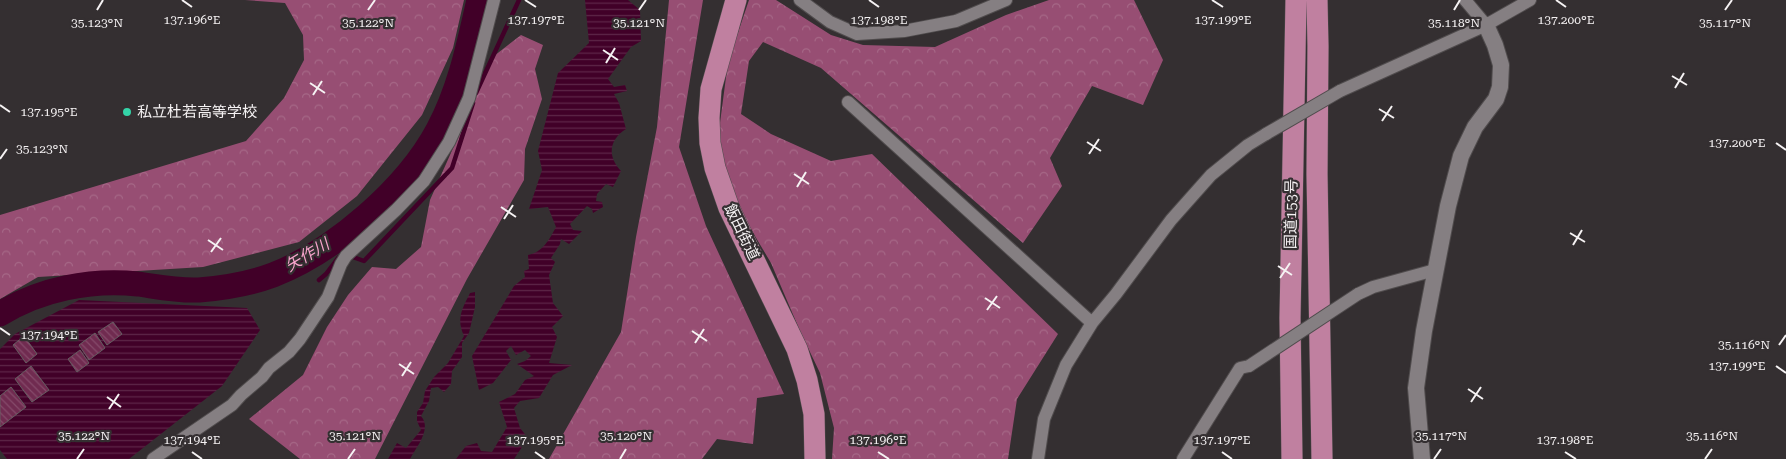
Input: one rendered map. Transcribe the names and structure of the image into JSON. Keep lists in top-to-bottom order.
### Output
{
  "streets": {
    "highway": ["国道153号", "飯田街道"]
  },
  "water": ["矢作川"],
  "places": ["私立杜若高等学校"],
  "coordinates": [
    "137.200°E",
    "137.196°E",
    "137.197°E",
    "137.198°E",
    "137.199°E",
    "35.123°N",
    "35.122°N",
    "35.121°N",
    "35.118°N",
    "35.117°N",
    "137.195°E",
    "137.194°E",
    "35.116°N",
    "35.120°N"
  ]
}
